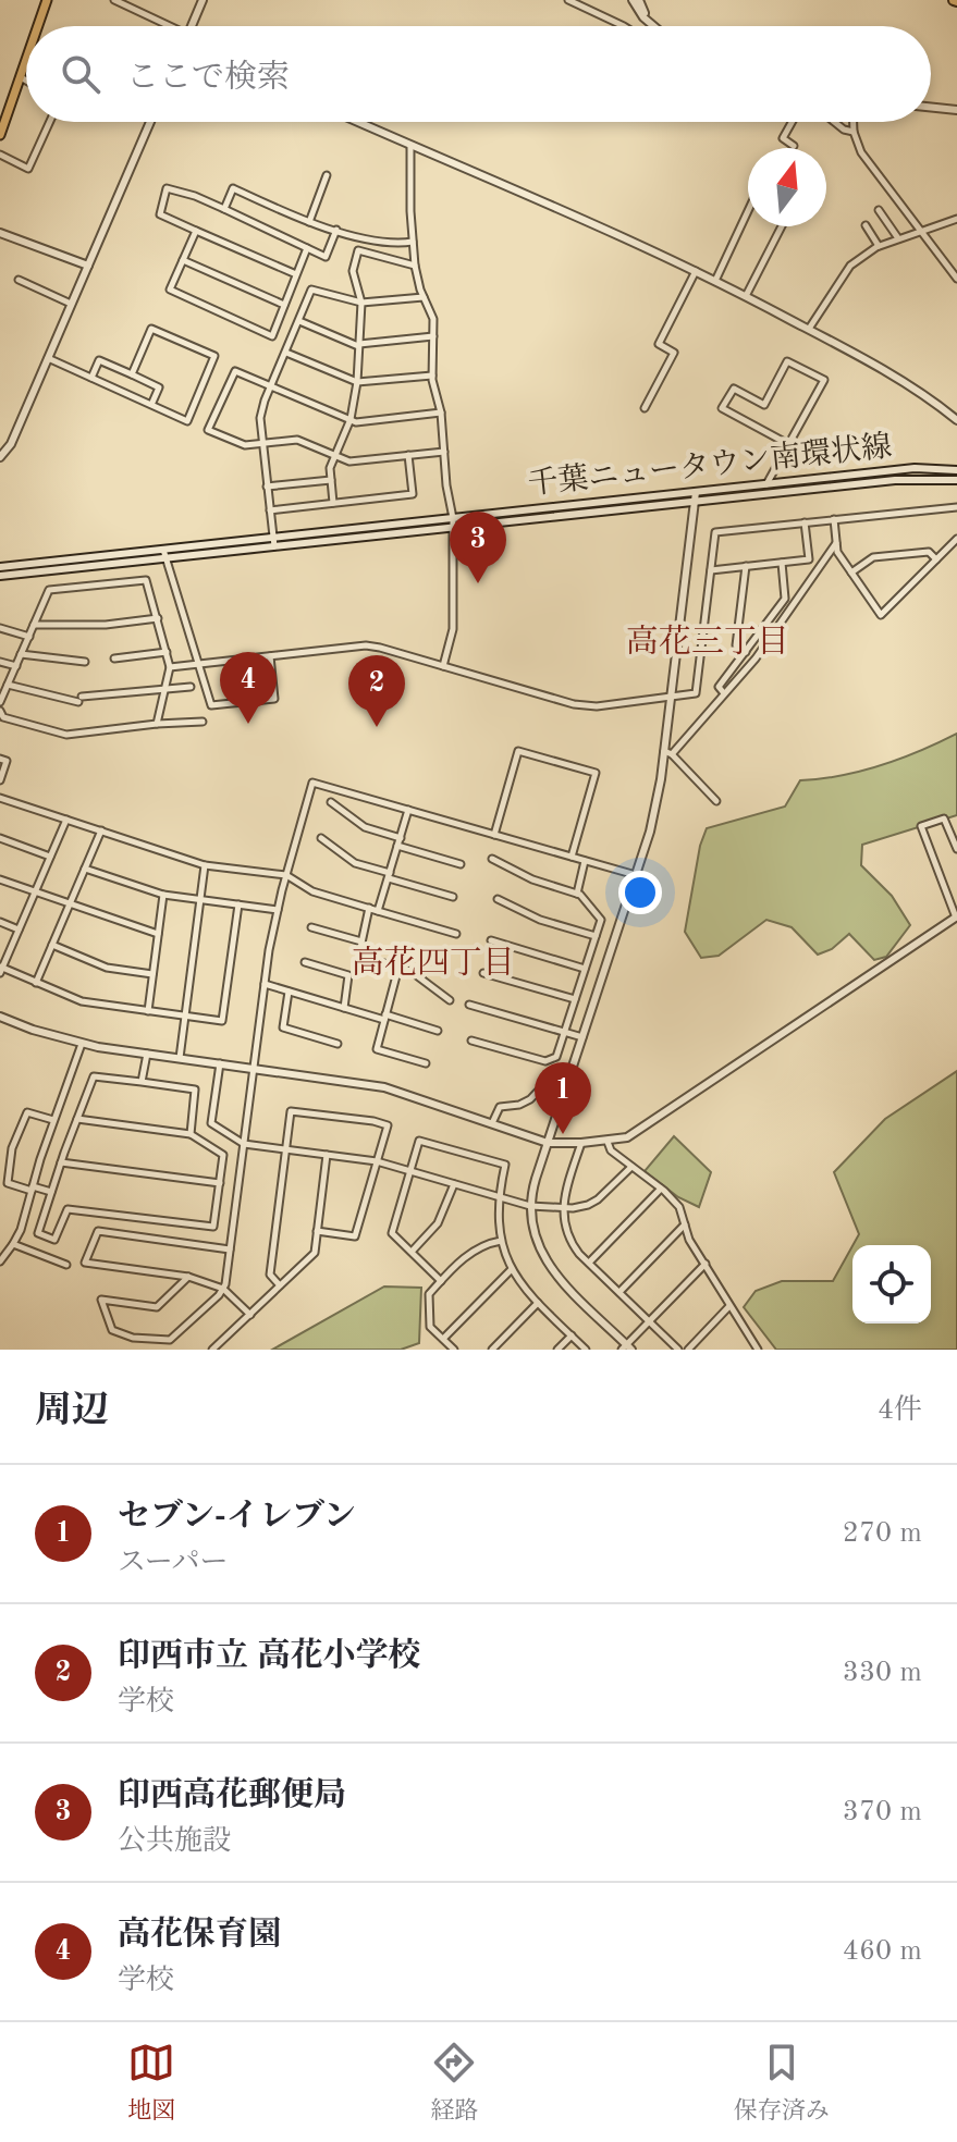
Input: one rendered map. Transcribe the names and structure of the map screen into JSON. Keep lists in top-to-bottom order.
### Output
{
  "streets": {
    "street": ["千葉ニュータウン南環状線"]
  },
  "districts": ["高花三丁目", "高花四丁目"],
  "north": "top",
  "page": {
    "search": "ここで検索",
    "pins": [
      "3",
      "4",
      "2",
      "1"
    ],
    "heading": ["周辺", "4件"],
    "list": [
      {
        "mark": "1",
        "name": "セブン-イレブン",
        "note": "スーパー",
        "value": "270 m"
      },
      {
        "mark": "2",
        "name": "印西市立 高花小学校",
        "note": "学校",
        "value": "330 m"
      },
      {
        "mark": "3",
        "name": "印西高花郵便局",
        "note": "公共施設",
        "value": "370 m"
      },
      {
        "mark": "4",
        "name": "高花保育園",
        "note": "学校",
        "value": "460 m"
      }
    ],
    "nav": ["地図", "経路", "保存済み"]
  }
}
